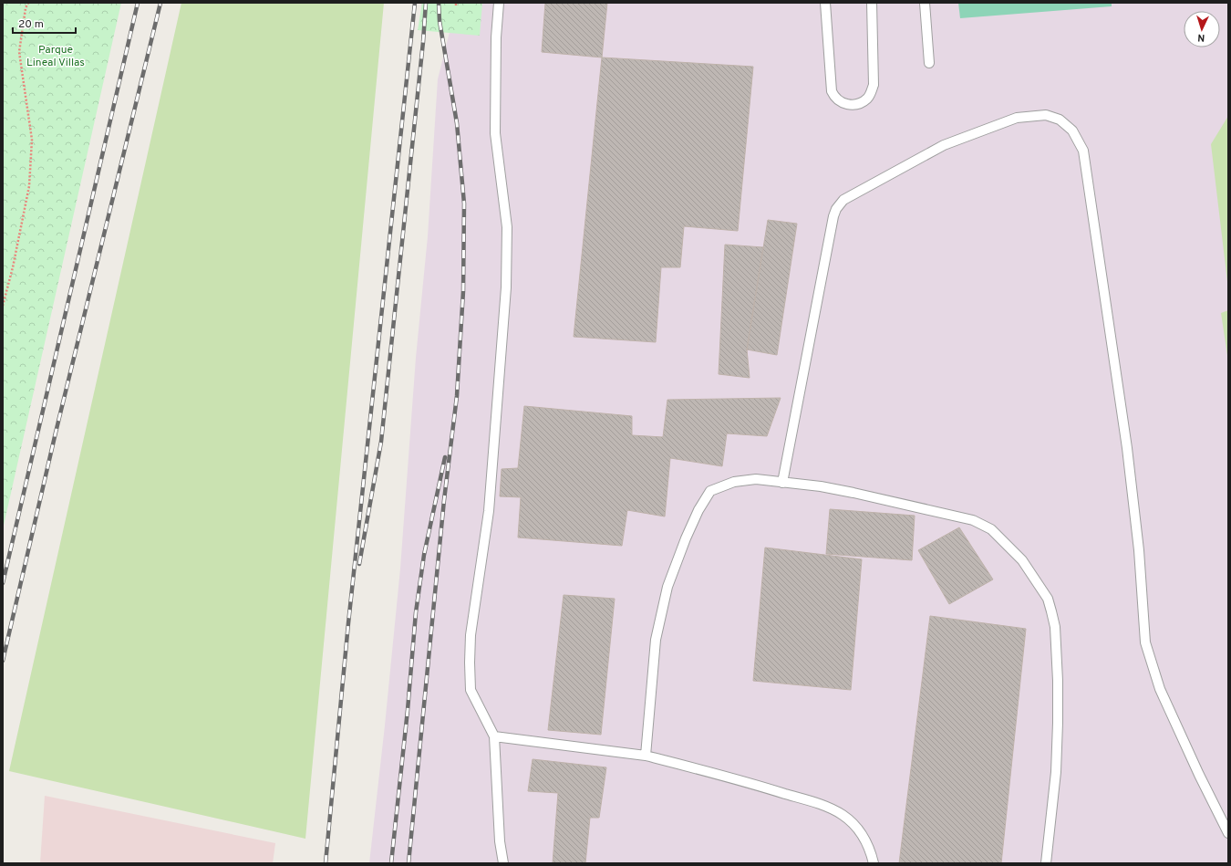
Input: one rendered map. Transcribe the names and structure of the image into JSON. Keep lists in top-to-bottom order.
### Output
{
  "parks": ["Parque Lineal Villas"],
  "scale_bar": "20 m",
  "north": "bottom"
}
